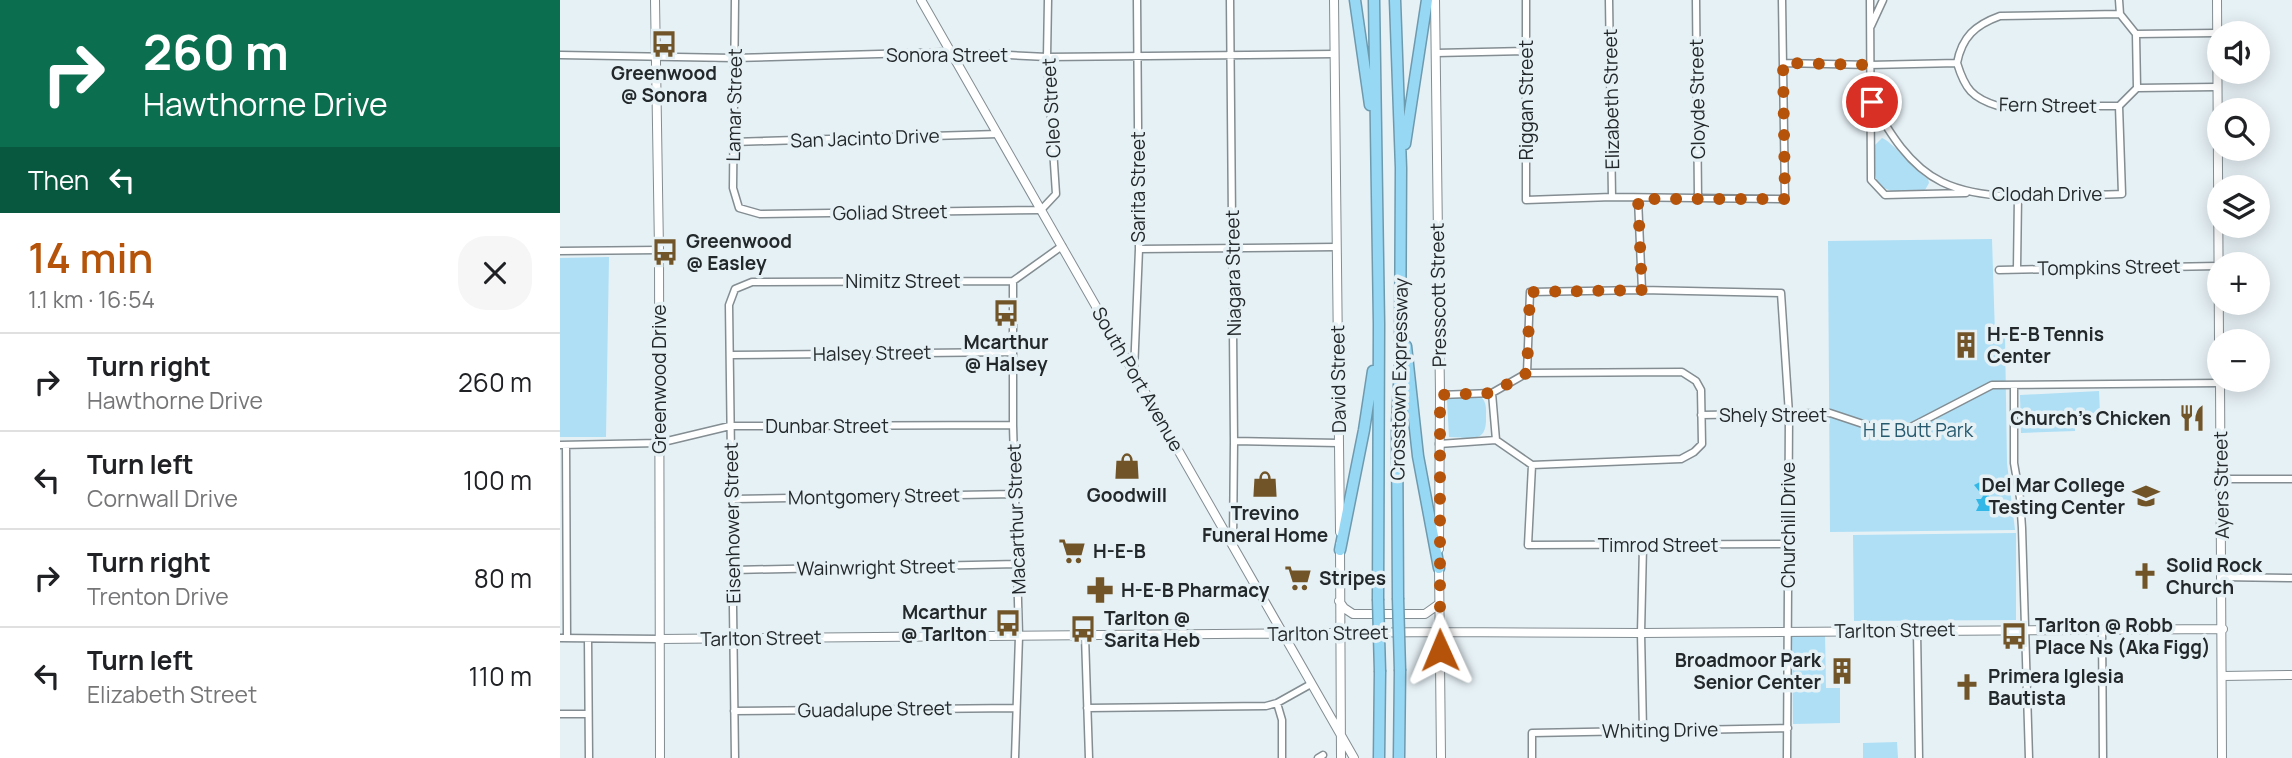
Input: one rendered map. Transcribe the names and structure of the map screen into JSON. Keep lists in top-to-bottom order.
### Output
{
  "streets": {
    "highway": ["Crosstown Expressway"],
    "main road": [
      "Presscott Street",
      "Greenwood Drive",
      "South Port Avenue",
      "David Street",
      "Ayers Street",
      "Tarlton Street"
    ],
    "street": [
      "Sonora Street",
      "Elizabeth Street",
      "Cloyde Street",
      "Riggan Street",
      "Lamar Street",
      "Fern Street",
      "Cleo Street",
      "San Jacinto Drive",
      "Sarita Street",
      "Clodah Drive",
      "Goliad Street",
      "Tompkins Street",
      "Niagara Street",
      "Nimitz Street",
      "Halsey Street",
      "Shely Street",
      "Dunbar Street",
      "Montgomery Street",
      "Macarthur Street",
      "Eisenhower Street",
      "Churchill Drive",
      "Timrod Street",
      "Wainwright Street",
      "Guadalupe Street",
      "Whiting Drive"
    ]
  },
  "crossings": [
    ["Sonora Street", "Lamar Street"],
    ["Sonora Street", "Cleo Street"],
    ["Sonora Street", "Sarita Street"],
    ["Sonora Street", "Niagara Street"],
    ["Sonora Street", "Greenwood Drive"],
    ["Sonora Street", "South Port Avenue"],
    ["Sonora Street", "David Street"],
    ["Elizabeth Street", "Riggan Street"],
    ["Lamar Street", "San Jacinto Drive"],
    ["Lamar Street", "Goliad Street"],
    ["Fern Street", "Clodah Drive"],
    ["Cleo Street", "Goliad Street"],
    ["Cleo Street", "South Port Avenue"],
    ["San Jacinto Drive", "South Port Avenue"],
    ["Sarita Street", "South Port Avenue"],
    ["Goliad Street", "South Port Avenue"],
    ["Niagara Street", "South Port Avenue"],
    ["Nimitz Street", "Macarthur Street"],
    ["Nimitz Street", "Eisenhower Street"],
    ["Presscott Street", "Tarlton Street"],
    ["Halsey Street", "Macarthur Street"],
    ["Halsey Street", "Eisenhower Street"],
    ["Greenwood Drive", "Dunbar Street"],
    ["Greenwood Drive", "Tarlton Street"],
    ["South Port Avenue", "David Street"],
    ["South Port Avenue", "Tarlton Street"],
    ["David Street", "Tarlton Street"],
    ["Shely Street", "Churchill Drive"],
    ["Shely Street", "Timrod Street"],
    ["Dunbar Street", "Macarthur Street"],
    ["Dunbar Street", "Eisenhower Street"],
    ["Ayers Street", "Tarlton Street"],
    ["Montgomery Street", "Macarthur Street"],
    ["Montgomery Street", "Eisenhower Street"],
    ["Macarthur Street", "Wainwright Street"],
    ["Macarthur Street", "Tarlton Street"],
    ["Macarthur Street", "Guadalupe Street"],
    ["Eisenhower Street", "Wainwright Street"],
    ["Eisenhower Street", "Tarlton Street"],
    ["Eisenhower Street", "Guadalupe Street"],
    ["Churchill Drive", "Timrod Street"],
    ["Churchill Drive", "Tarlton Street"],
    ["Churchill Drive", "Whiting Drive"]
  ],
  "parks": ["H E Butt Park"],
  "places": {
    "bus stop": [
      "Greenwood @ Sonora",
      "Greenwood @ Easley",
      "Mcarthur @ Halsey",
      "Mcarthur @ Tarlton",
      "Tarlton @ Sarita Heb",
      "Tarlton @ Robb Place Ns (Aka Figg)"
    ],
    "building": ["H-E-B Tennis Center", "Broadmoor Park Senior Center"],
    "restaurant": ["Church's Chicken"],
    "shop": ["Goodwill", "Trevino Funeral Home"],
    "school or university": ["Del Mar College Testing Center"],
    "supermarket": ["H-E-B", "Stripes"],
    "church": ["Solid Rock Church", "Primera Iglesia Bautista"],
    "pharmacy": ["H-E-B Pharmacy"]
  },
  "page": {
    "turn": ["260 m", "Hawthorne Drive"],
    "map_buttons": ["+", "−"],
    "then": "Then",
    "heading": ["14 min", "1.1 km · 16:54"],
    "list": [
      {
        "name": "Turn right",
        "note": "Hawthorne Drive",
        "value": "260 m"
      },
      {
        "name": "Turn left",
        "note": "Cornwall Drive",
        "value": "100 m"
      },
      {
        "name": "Turn right",
        "note": "Trenton Drive",
        "value": "80 m"
      },
      {
        "name": "Turn left",
        "note": "Elizabeth Street",
        "value": "110 m"
      }
    ]
  }
}
